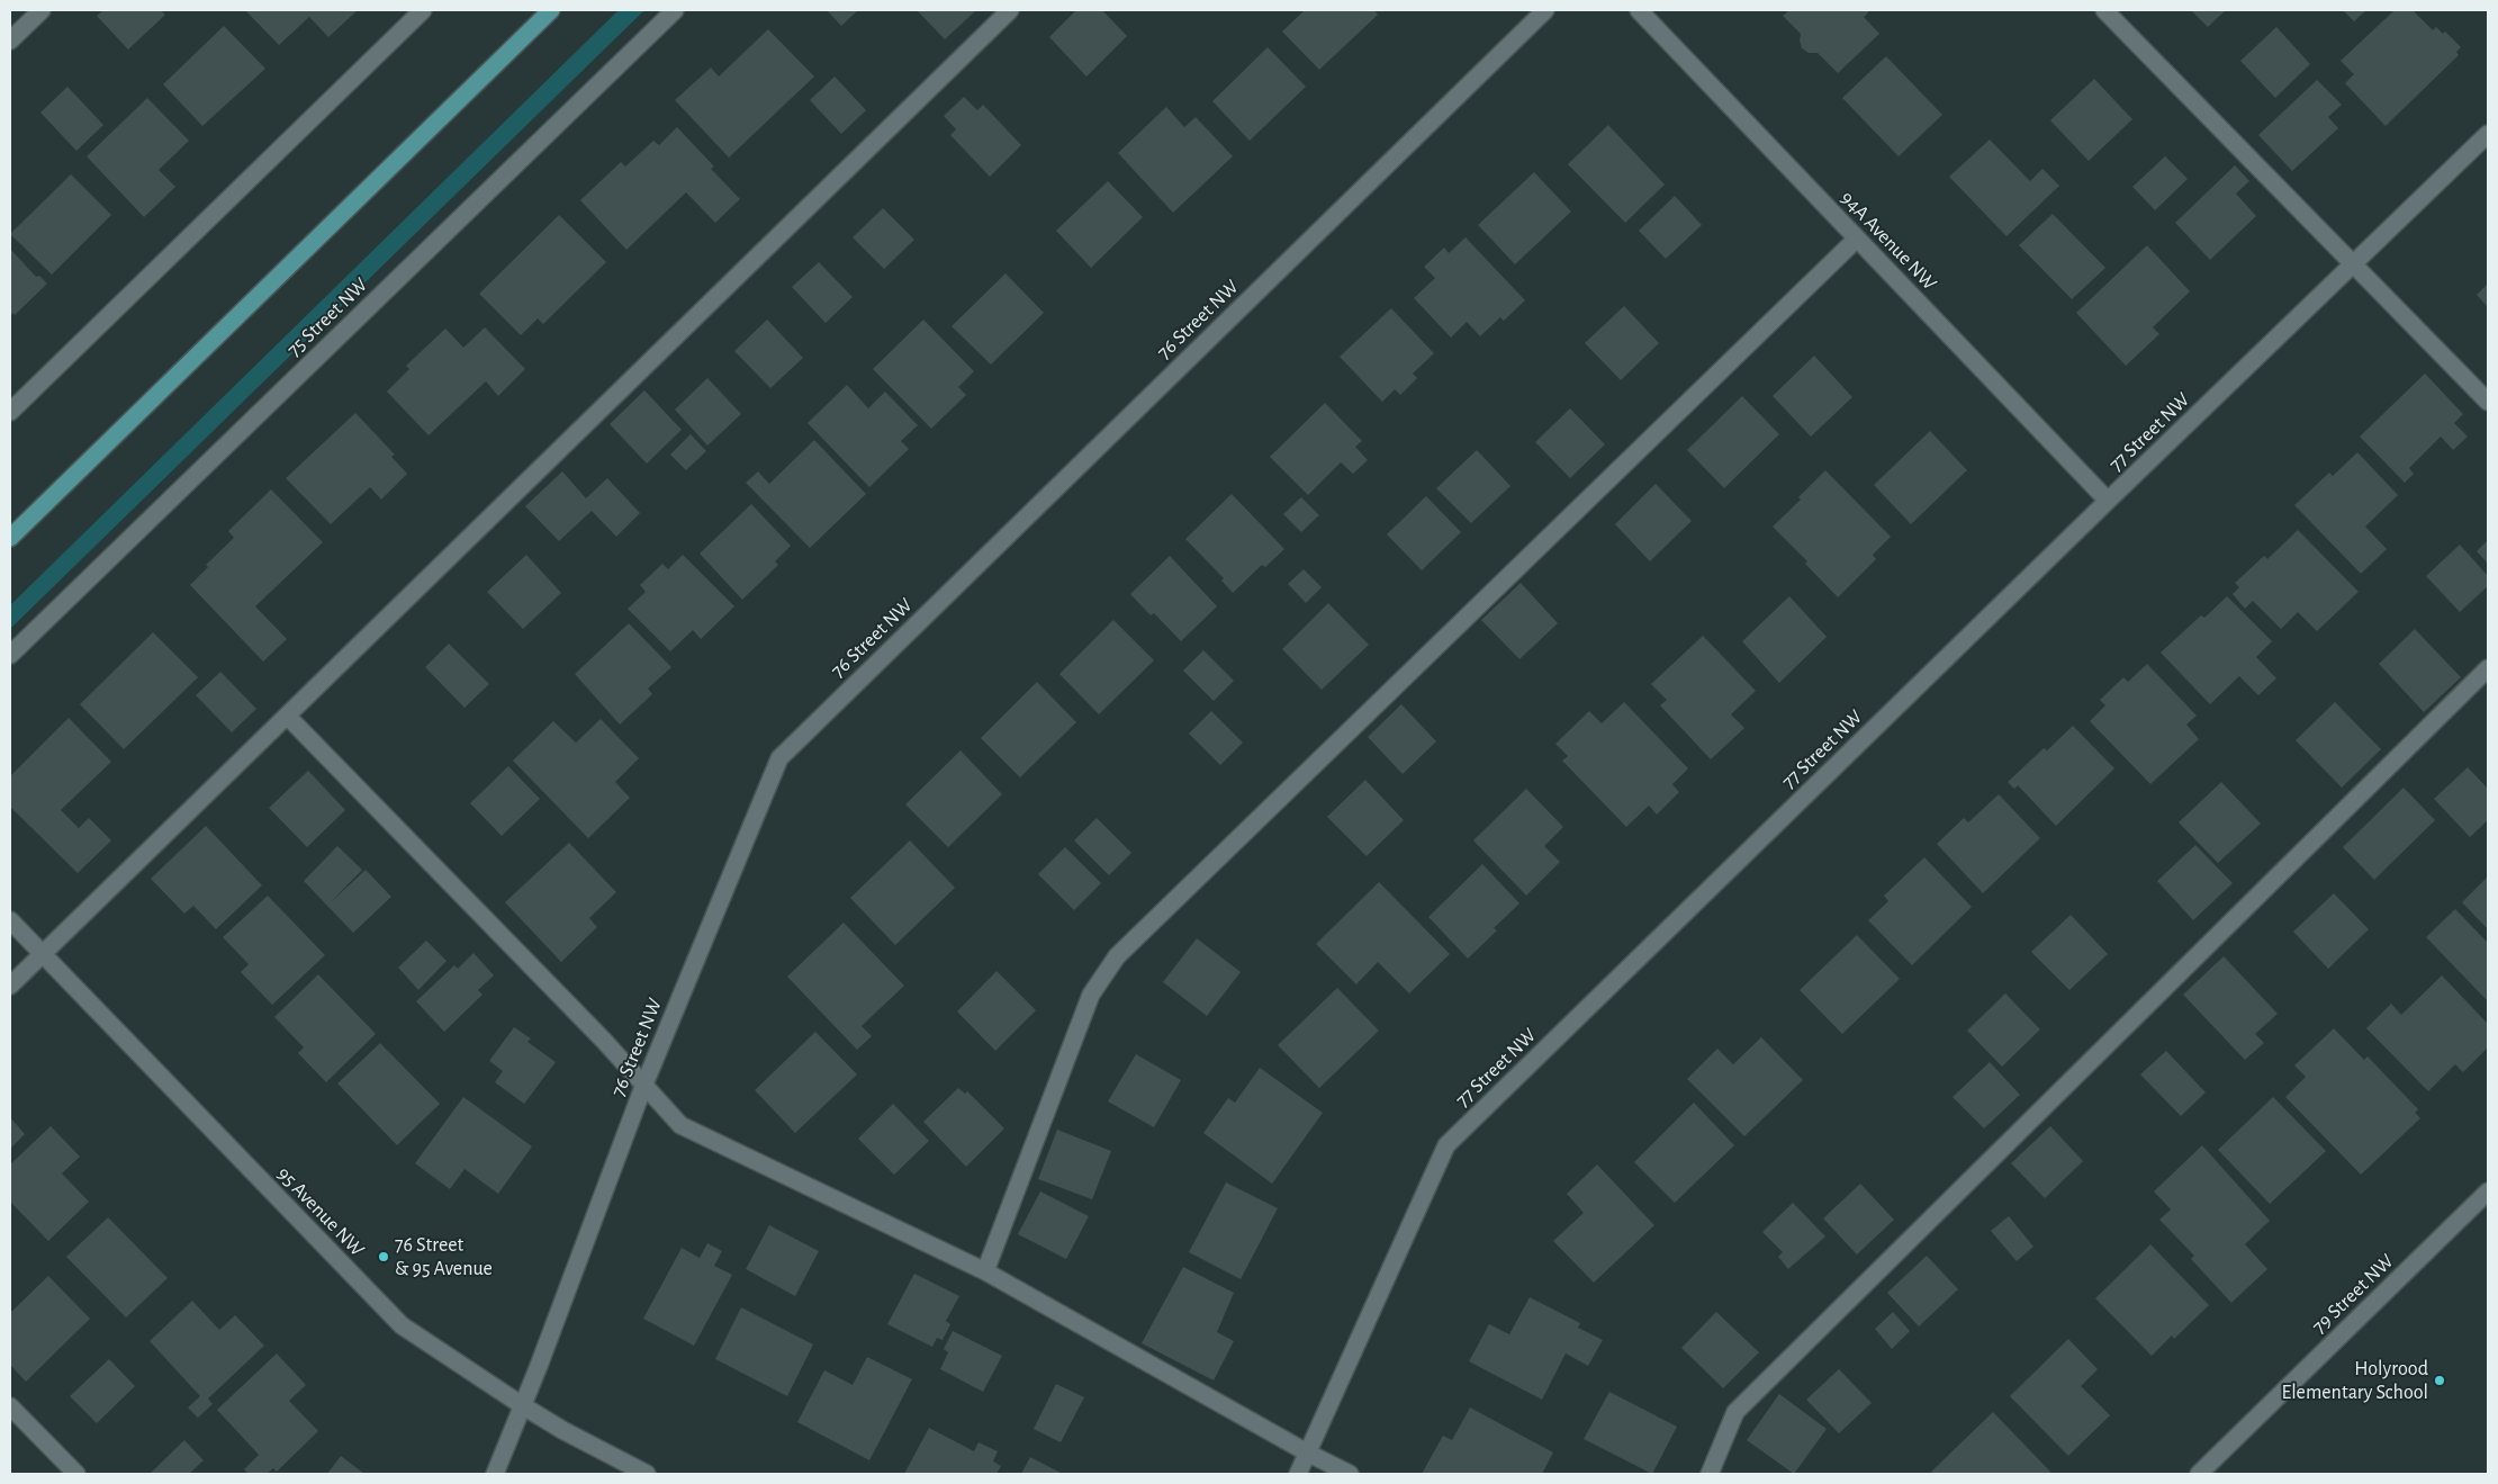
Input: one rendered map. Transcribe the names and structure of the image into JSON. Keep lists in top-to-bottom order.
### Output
{
  "streets": {
    "street": [
      "94A Avenue NW",
      "75 Street NW",
      "76 Street NW",
      "77 Street NW",
      "95 Avenue NW",
      "79 Street NW"
    ]
  },
  "crossings": [
    ["94A Avenue NW", "77 Street NW"],
    ["76 Street NW", "95 Avenue NW"]
  ],
  "places": ["76 Street & 95 Avenue", "Holyrood Elementary School"]
}
